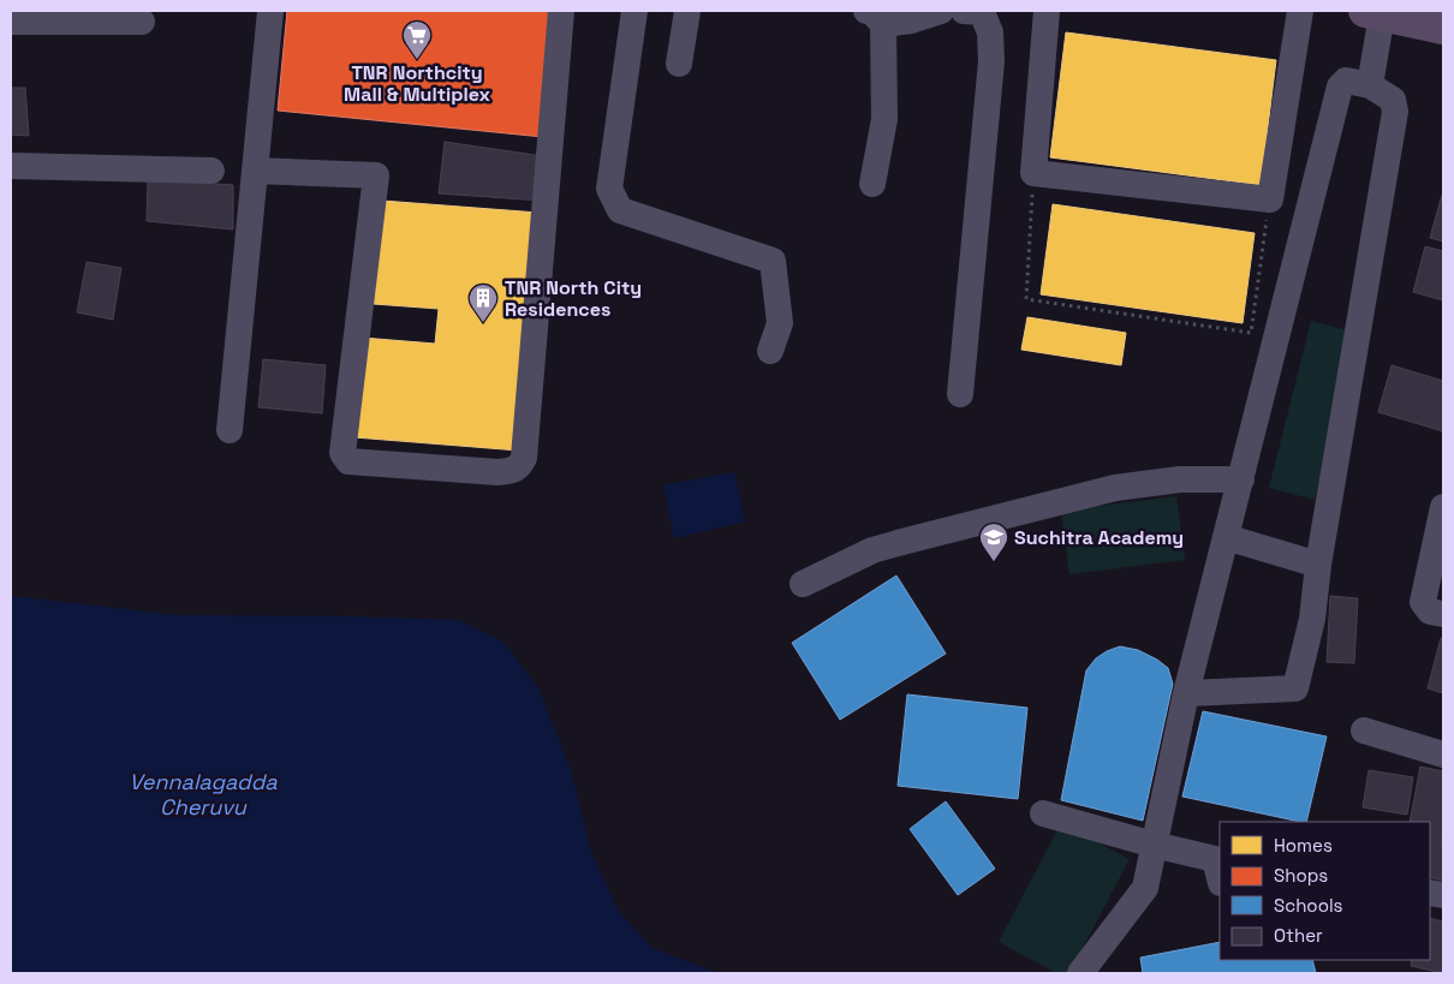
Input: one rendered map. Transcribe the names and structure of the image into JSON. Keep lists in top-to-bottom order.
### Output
{
  "water": ["Vennalagadda Cheruvu"],
  "places": {
    "supermarket": ["TNR Northcity Mall & Multiplex"],
    "building": ["TNR North City Residences"],
    "school or university": ["Suchitra Academy"]
  },
  "legend": [
    "Homes",
    "Shops",
    "Schools",
    "Other"
  ]
}
